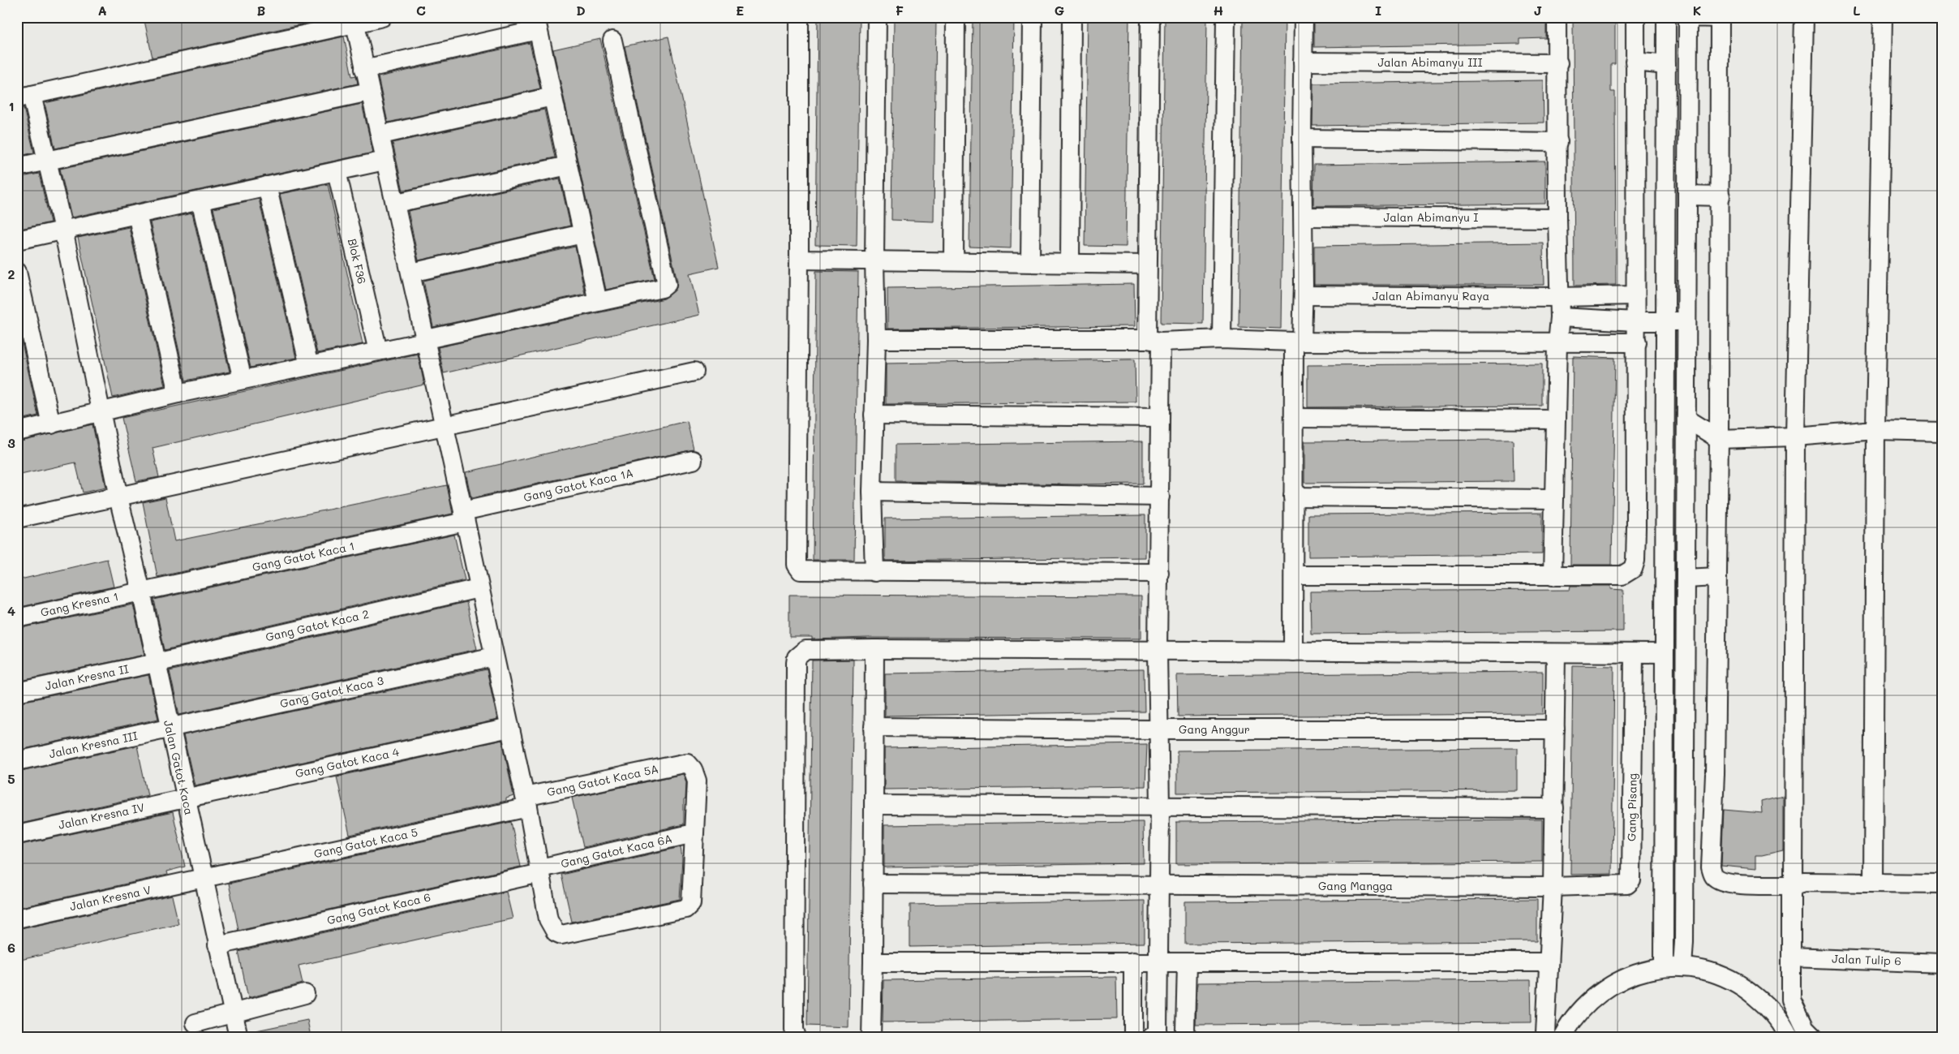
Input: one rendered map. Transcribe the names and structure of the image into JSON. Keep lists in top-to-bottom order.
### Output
{
  "streets": {
    "street": [
      "Jalan Abimanyu III",
      "Jalan Abimanyu I",
      "Blok F36",
      "Jalan Abimanyu Raya",
      "Gang Gatot Kaca 1A",
      "Gang Gatot Kaca 1",
      "Gang Kresna 1",
      "Gang Gatot Kaca 2",
      "Jalan Kresna II",
      "Gang Gatot Kaca 3",
      "Gang Anggur",
      "Jalan Kresna III",
      "Gang Gatot Kaca 4",
      "Jalan Gatot Kaca",
      "Gang Gatot Kaca 5A",
      "Gang Pisang",
      "Jalan Kresna IV",
      "Gang Gatot Kaca 5",
      "Gang Gatot Kaca 6A",
      "Gang Mangga",
      "Jalan Kresna V",
      "Gang Gatot Kaca 6",
      "Jalan Tulip 6"
    ]
  },
  "crossings": [
    ["Gang Gatot Kaca 1A", "Gang Gatot Kaca 1"],
    ["Gang Gatot Kaca 1", "Gang Kresna 1"],
    ["Gang Gatot Kaca 1", "Jalan Gatot Kaca"],
    ["Gang Kresna 1", "Jalan Gatot Kaca"],
    ["Gang Gatot Kaca 2", "Jalan Kresna II"],
    ["Gang Gatot Kaca 2", "Jalan Gatot Kaca"],
    ["Jalan Kresna II", "Jalan Gatot Kaca"],
    ["Gang Gatot Kaca 3", "Jalan Kresna III"],
    ["Gang Gatot Kaca 3", "Jalan Gatot Kaca"],
    ["Jalan Kresna III", "Jalan Gatot Kaca"],
    ["Gang Gatot Kaca 4", "Jalan Gatot Kaca"],
    ["Gang Gatot Kaca 4", "Jalan Kresna IV"],
    ["Jalan Gatot Kaca", "Jalan Kresna IV"],
    ["Jalan Gatot Kaca", "Gang Gatot Kaca 5"],
    ["Jalan Gatot Kaca", "Jalan Kresna V"],
    ["Jalan Gatot Kaca", "Gang Gatot Kaca 6"],
    ["Gang Gatot Kaca 5A", "Gang Gatot Kaca 5"],
    ["Gang Gatot Kaca 5A", "Gang Gatot Kaca 6A"],
    ["Gang Pisang", "Gang Mangga"],
    ["Gang Gatot Kaca 5", "Jalan Kresna V"],
    ["Gang Gatot Kaca 6A", "Gang Gatot Kaca 6"]
  ],
  "grid": {
    "columns": [
      "A",
      "B",
      "C",
      "D",
      "E",
      "F",
      "G",
      "H",
      "I",
      "J",
      "K",
      "L"
    ],
    "rows": [
      "1",
      "2",
      "3",
      "4",
      "5",
      "6"
    ]
  }
}
